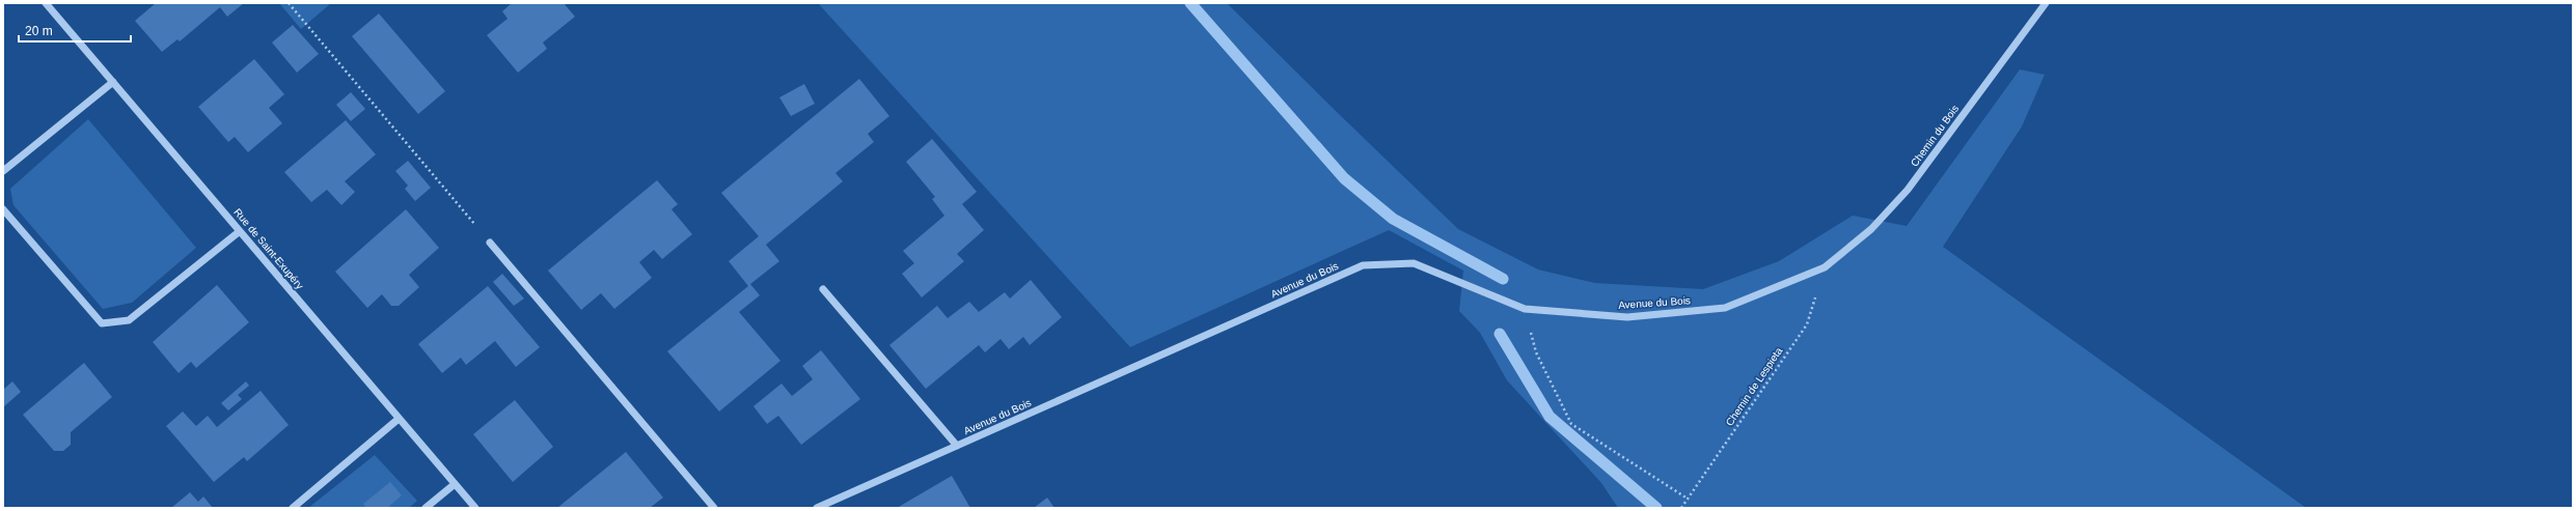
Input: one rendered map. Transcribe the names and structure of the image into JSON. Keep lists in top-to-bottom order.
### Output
{
  "streets": {
    "street": ["Chemin du Bois", "Rue de Saint-Exupéry", "Avenue du Bois"],
    "path": ["Chemin de Lespieta"]
  },
  "crossings": [
    ["Chemin du Bois", "Avenue du Bois"],
    ["Chemin du Bois", "Chemin de Lespieta"],
    ["Avenue du Bois", "Chemin de Lespieta"]
  ],
  "scale_bar": "20 m"
}
